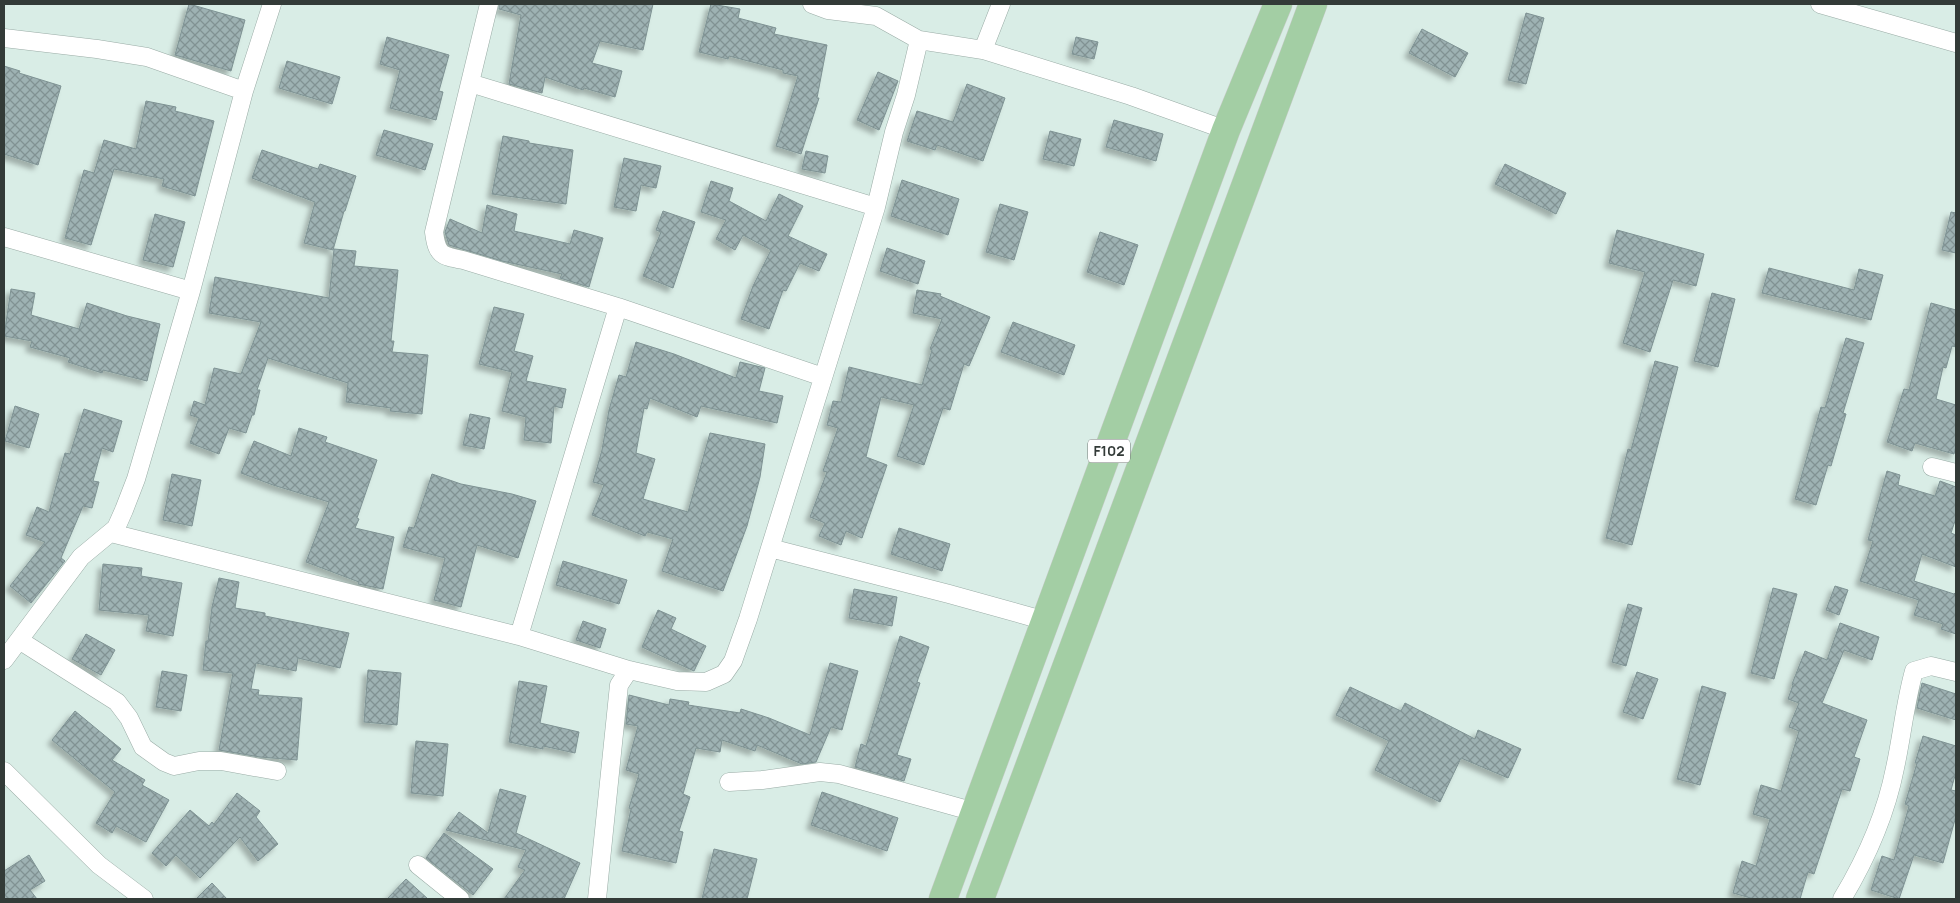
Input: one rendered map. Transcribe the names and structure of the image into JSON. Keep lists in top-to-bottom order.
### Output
{
  "streets": {
    "main road": ["F102"]
  }
}
